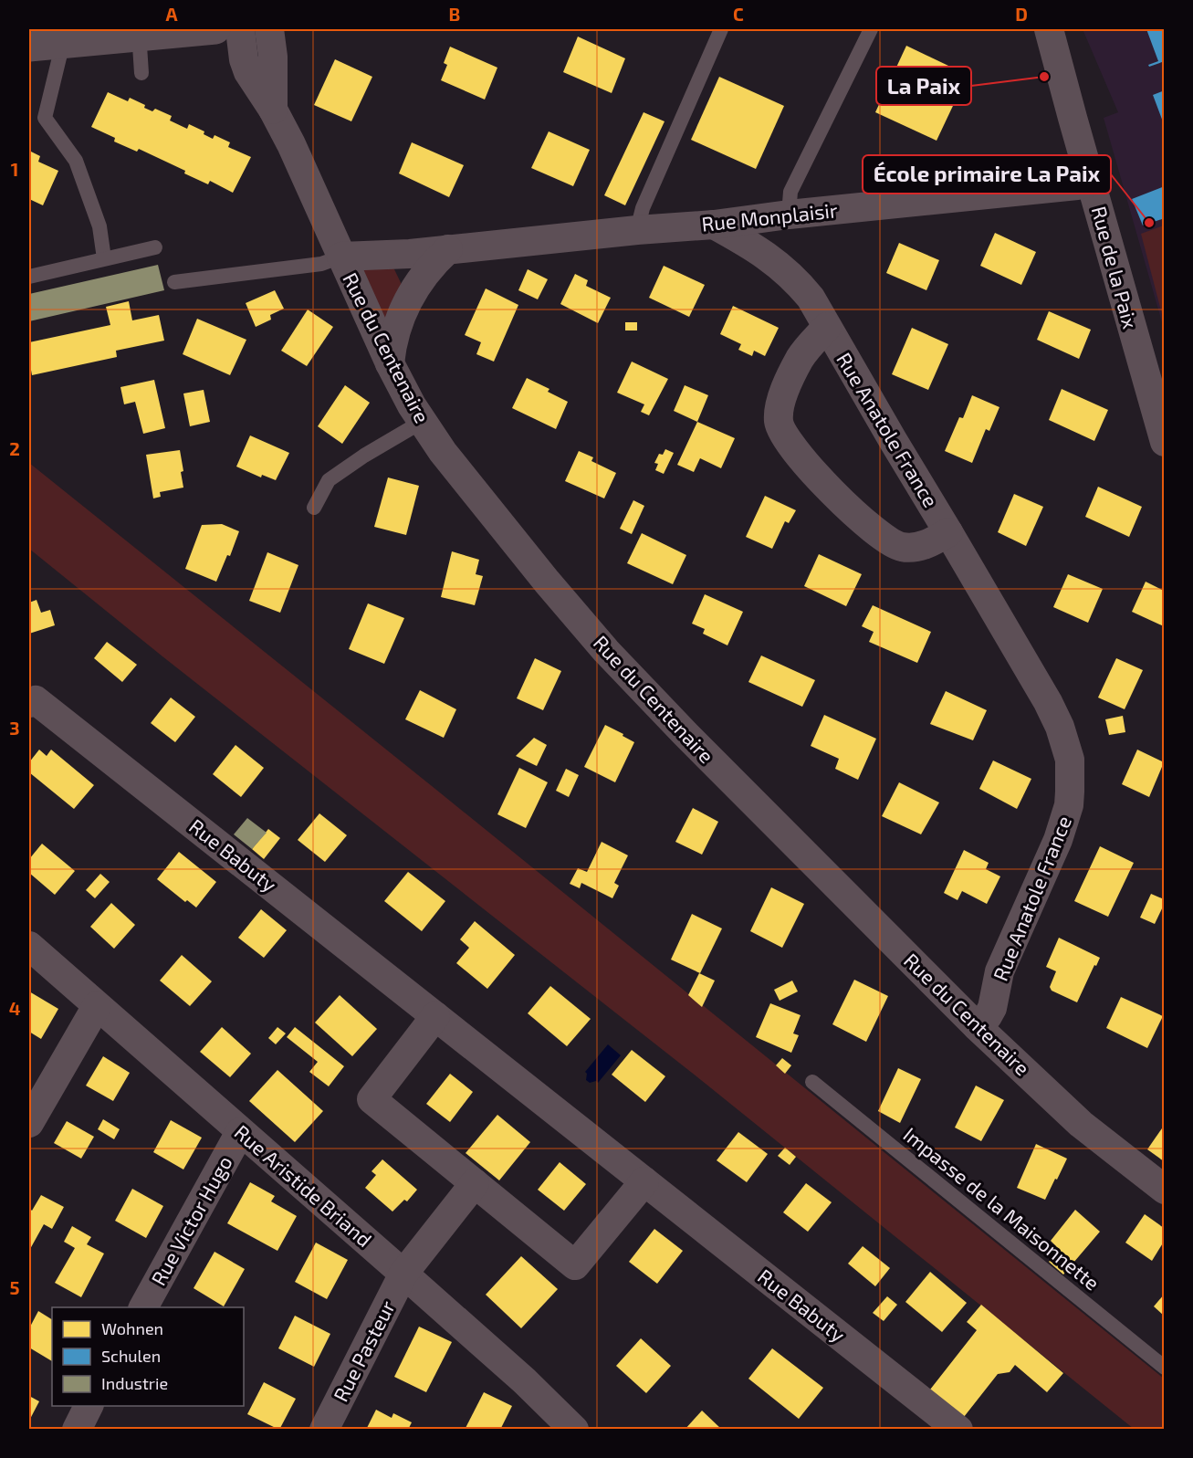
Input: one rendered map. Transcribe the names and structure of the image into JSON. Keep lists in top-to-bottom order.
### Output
{
  "streets": {
    "street": [
      "Rue Monplaisir",
      "Rue de la Paix",
      "Rue du Centenaire",
      "Rue Anatole France",
      "Rue Babuty",
      "Rue Aristide Briand",
      "Rue Victor Hugo",
      "Rue Pasteur"
    ],
    "lane": ["Impasse de la Maisonnette"]
  },
  "crossings": [
    ["Rue Monplaisir", "Rue de la Paix"],
    ["Rue Monplaisir", "Rue du Centenaire"],
    ["Rue Monplaisir", "Rue Anatole France"],
    ["Rue du Centenaire", "Rue Anatole France"],
    ["Rue Aristide Briand", "Rue Victor Hugo"],
    ["Rue Aristide Briand", "Rue Pasteur"]
  ],
  "places": ["La Paix", "École primaire La Paix"],
  "legend": ["Wohnen", "Schulen", "Industrie"],
  "grid": {
    "columns": [
      "A",
      "B",
      "C",
      "D"
    ],
    "rows": [
      "1",
      "2",
      "3",
      "4",
      "5"
    ]
  }
}
